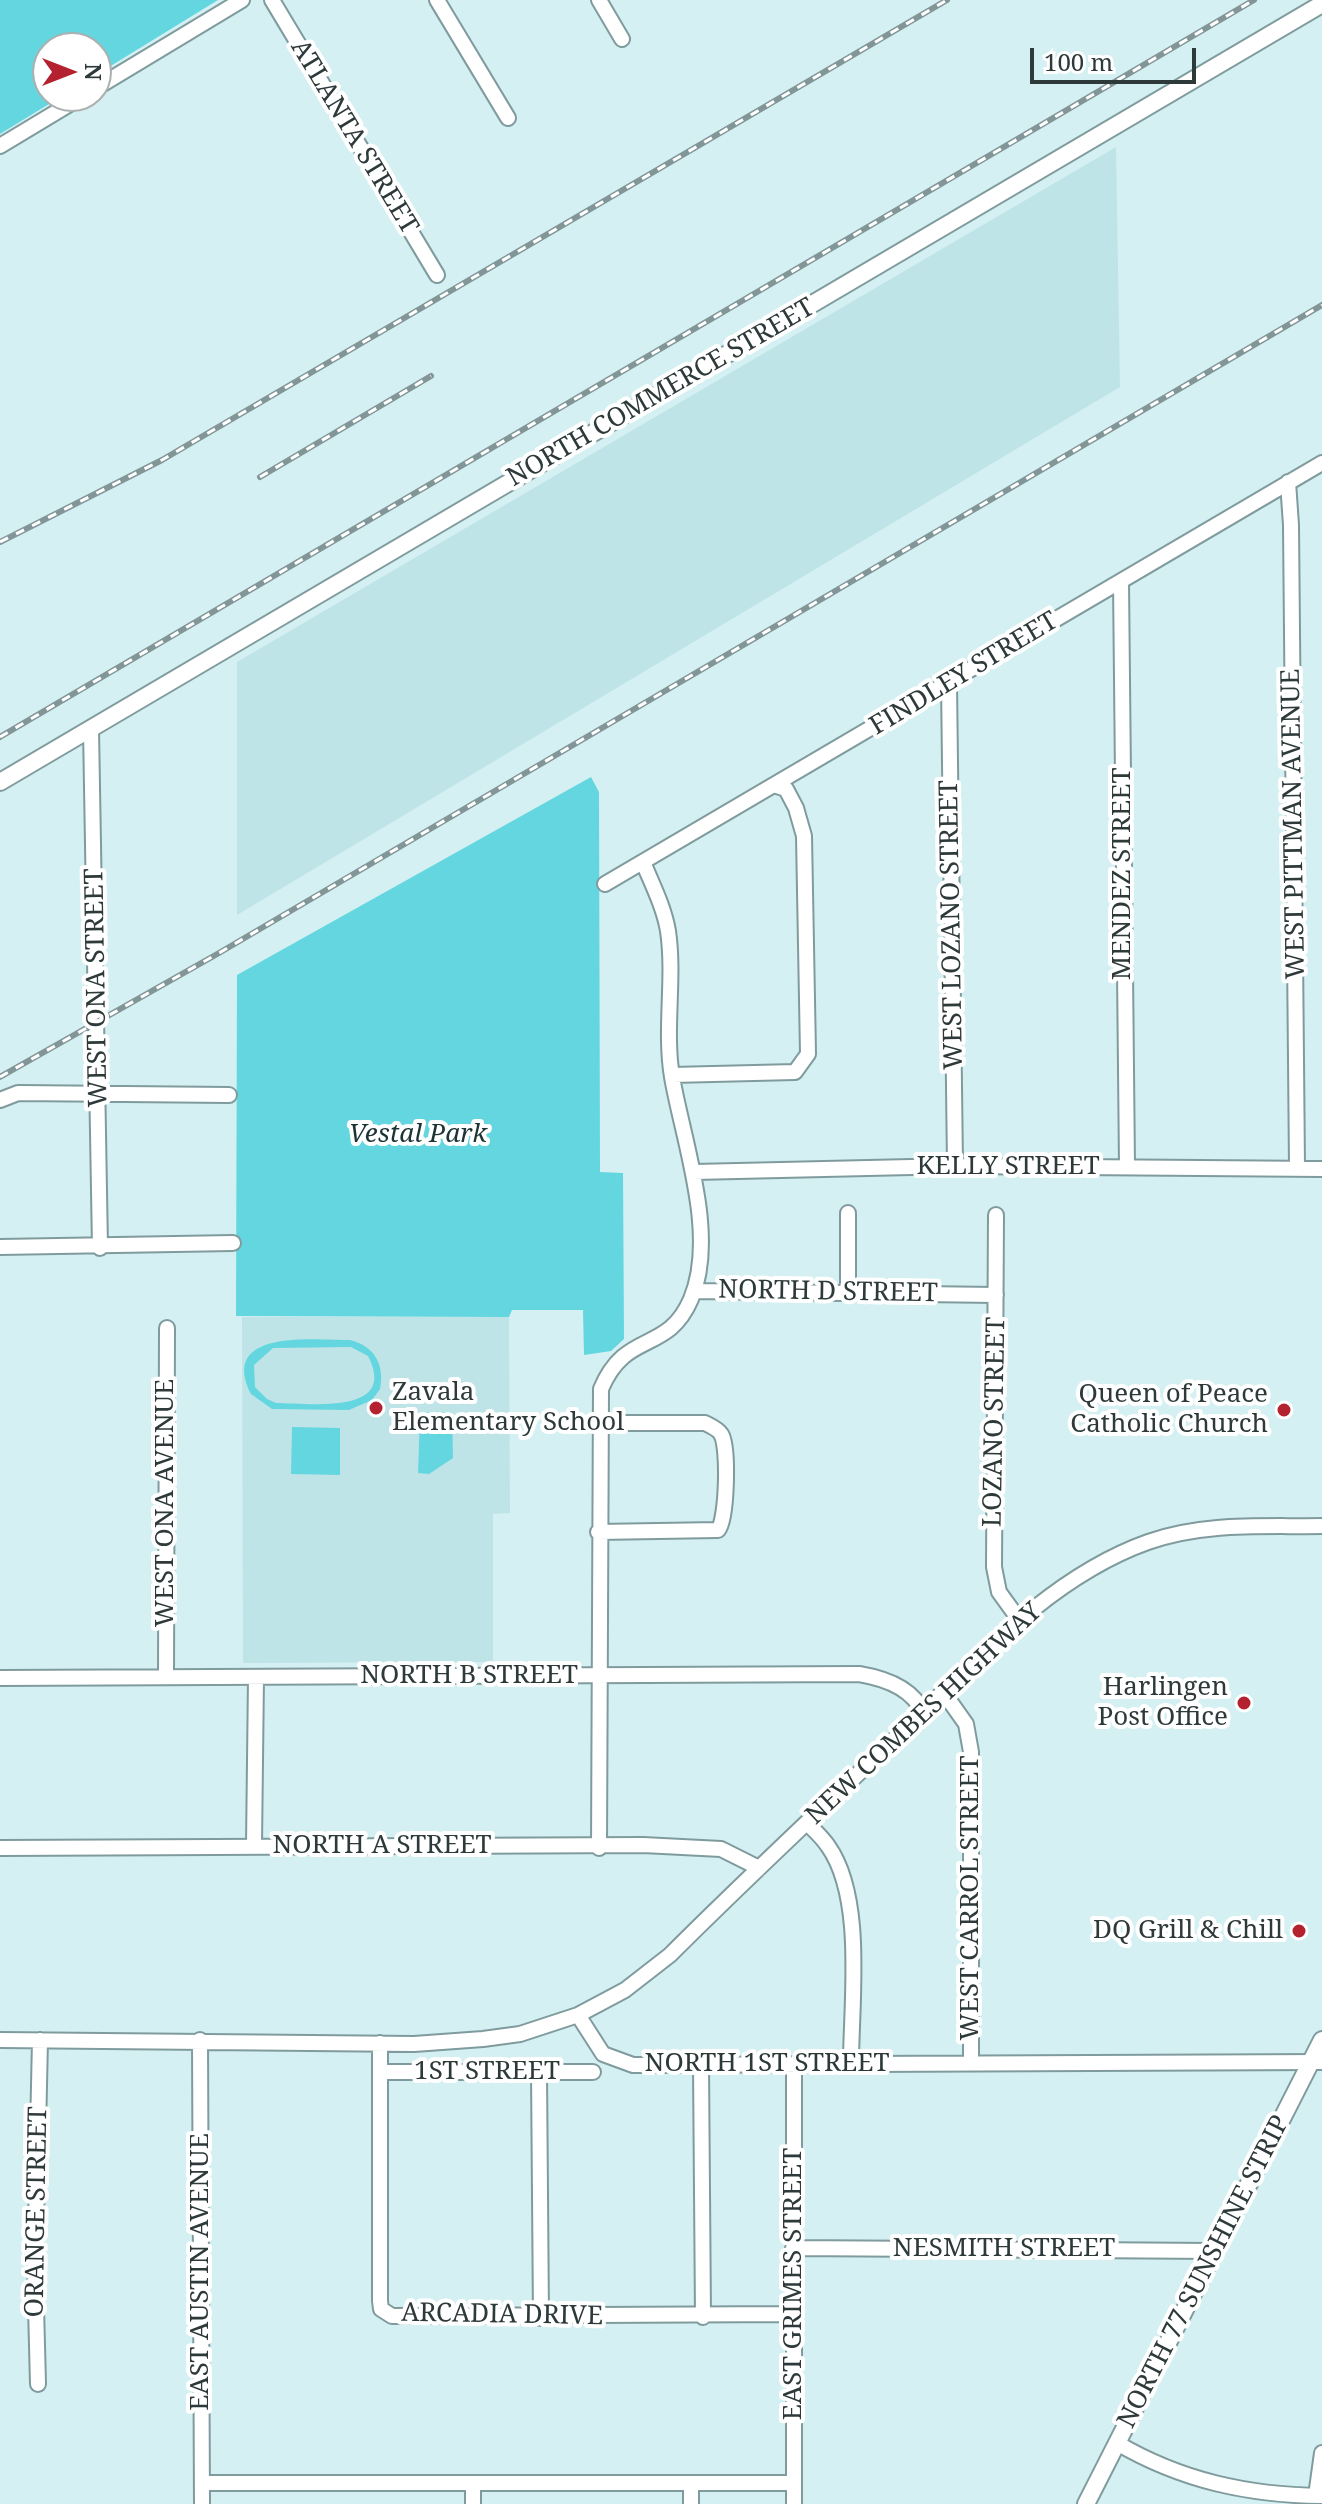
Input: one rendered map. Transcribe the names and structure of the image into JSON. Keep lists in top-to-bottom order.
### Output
{
  "streets": {
    "main road": ["NORTH COMMERCE STREET", "NORTH 77 SUNSHINE STRIP"],
    "street": [
      "ATLANTA STREET",
      "FINDLEY STREET",
      "WEST PITTMAN AVENUE",
      "MENDEZ STREET",
      "WEST LOZANO STREET",
      "WEST ONA STREET",
      "KELLY STREET",
      "NORTH D STREET",
      "LOZANO STREET",
      "WEST ONA AVENUE",
      "NORTH B STREET",
      "NEW COMBES HIGHWAY",
      "NORTH A STREET",
      "WEST CARROL STREET",
      "NORTH 1ST STREET",
      "1ST STREET",
      "ORANGE STREET",
      "NESMITH STREET",
      "EAST AUSTIN AVENUE",
      "EAST GRIMES STREET",
      "ARCADIA DRIVE"
    ]
  },
  "crossings": [
    ["NORTH COMMERCE STREET", "WEST ONA STREET"],
    ["FINDLEY STREET", "WEST PITTMAN AVENUE"],
    ["FINDLEY STREET", "MENDEZ STREET"],
    ["FINDLEY STREET", "WEST LOZANO STREET"],
    ["WEST PITTMAN AVENUE", "KELLY STREET"],
    ["MENDEZ STREET", "KELLY STREET"],
    ["WEST LOZANO STREET", "KELLY STREET"],
    ["NORTH D STREET", "LOZANO STREET"],
    ["NORTH D STREET", "NORTH B STREET"],
    ["NORTH D STREET", "NORTH A STREET"],
    ["LOZANO STREET", "NEW COMBES HIGHWAY"],
    ["WEST ONA AVENUE", "NORTH B STREET"],
    ["NORTH B STREET", "NEW COMBES HIGHWAY"],
    ["NEW COMBES HIGHWAY", "NORTH A STREET"],
    ["NEW COMBES HIGHWAY", "WEST CARROL STREET"],
    ["NEW COMBES HIGHWAY", "NORTH 1ST STREET"],
    ["WEST CARROL STREET", "NORTH 1ST STREET"],
    ["NORTH 1ST STREET", "NORTH 77 SUNSHINE STRIP"],
    ["NORTH 1ST STREET", "EAST GRIMES STREET"],
    ["1ST STREET", "ARCADIA DRIVE"],
    ["NESMITH STREET", "NORTH 77 SUNSHINE STRIP"],
    ["NESMITH STREET", "EAST GRIMES STREET"],
    ["EAST GRIMES STREET", "ARCADIA DRIVE"]
  ],
  "parks": ["Vestal Park"],
  "places": [
    "Zavala Elementary School",
    "Queen of Peace Catholic Church",
    "Harlingen Post Office",
    "DQ Grill & Chill"
  ],
  "scale_bar": "100 m",
  "north": "right"
}
